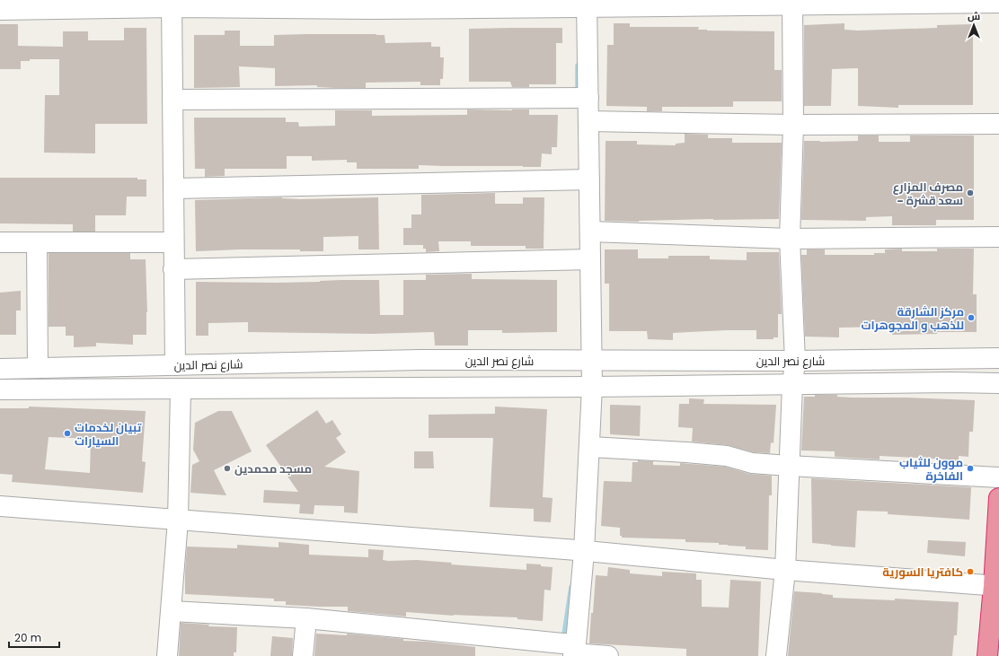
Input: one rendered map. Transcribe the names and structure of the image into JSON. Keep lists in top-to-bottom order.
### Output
{
  "streets": {
    "street": ["شارع نصر الدين"]
  },
  "places": [
    "مصرف المزارع - سعد قشرة",
    "مركز الشارقة للذهب و المجوهرات",
    "تبيان لخدمات السيارات",
    "مسجد محمدين",
    "موون للثياب الفاخرة",
    "كافتريا السورية"
  ],
  "scale_bar": "20 m",
  "north": "top"
}
